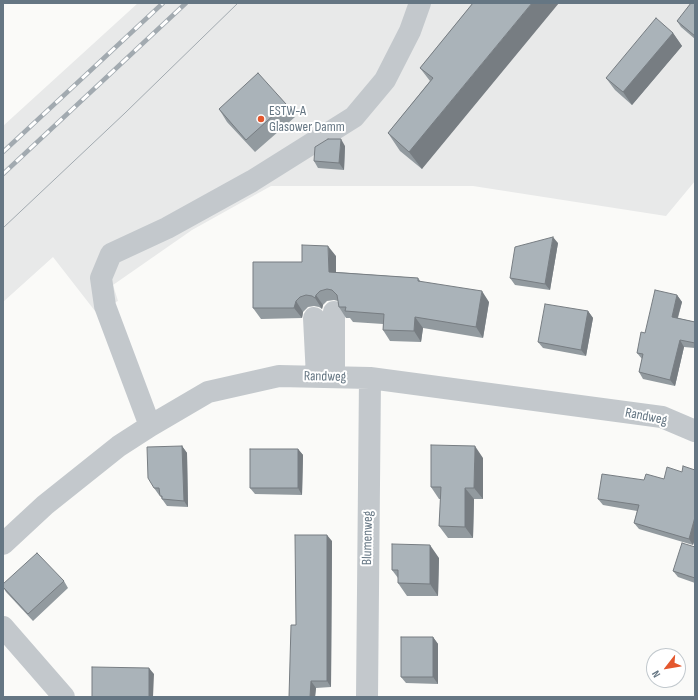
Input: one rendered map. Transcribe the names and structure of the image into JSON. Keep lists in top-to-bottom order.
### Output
{
  "streets": {
    "street": ["Randweg", "Blumenweg"]
  },
  "crossings": [
    ["Randweg", "Blumenweg"]
  ],
  "places": ["ESTW-A Glasower Damm"],
  "north": "bottom left"
}
